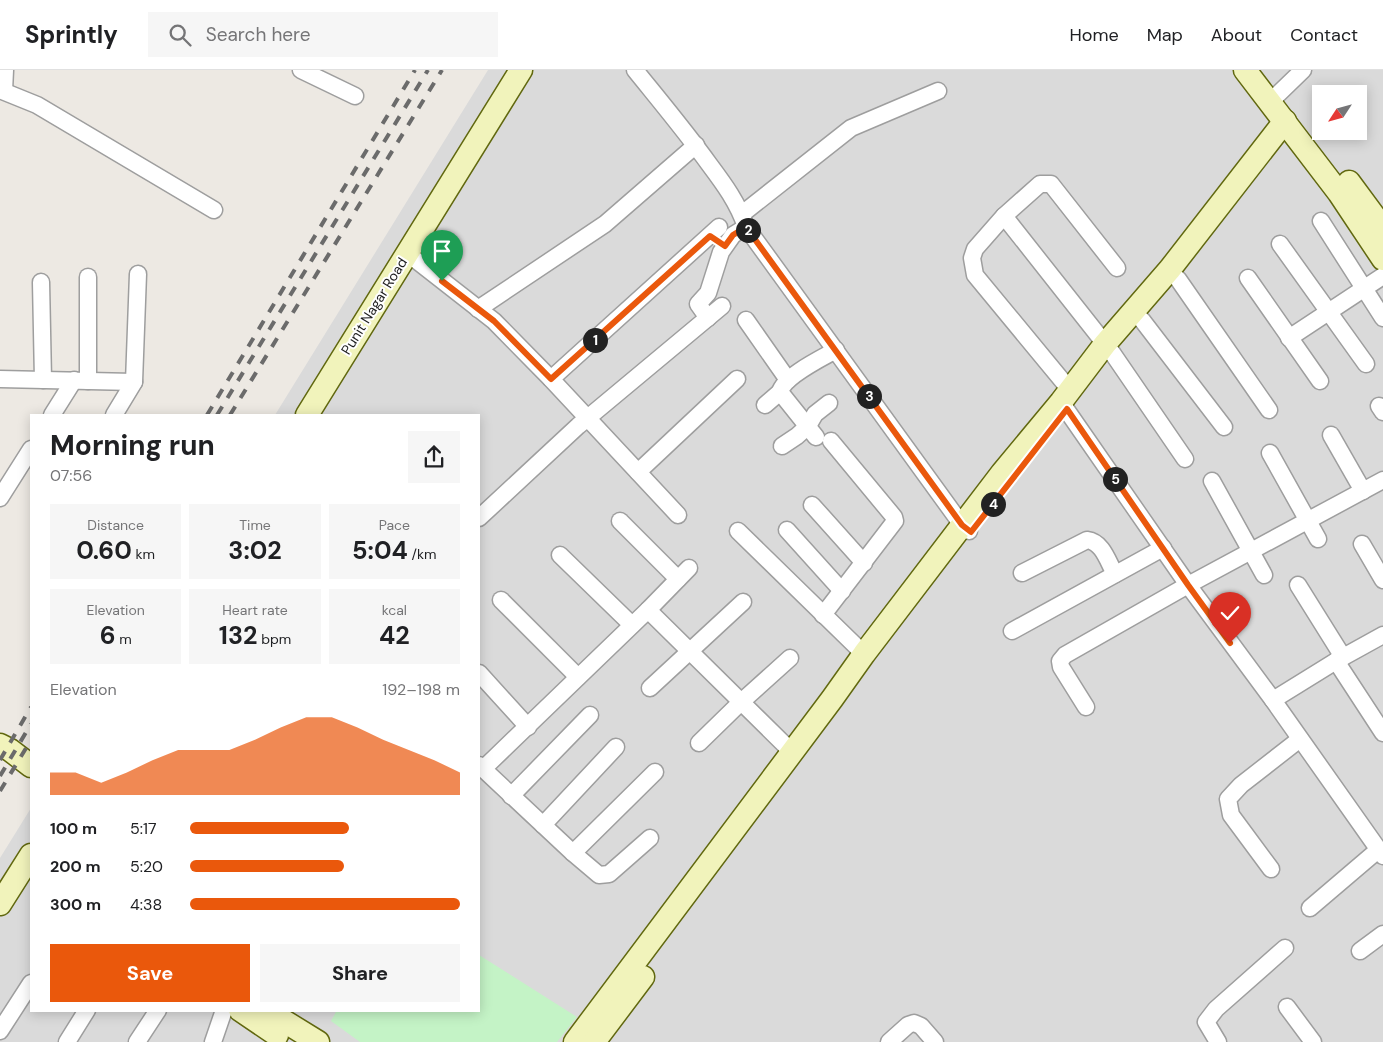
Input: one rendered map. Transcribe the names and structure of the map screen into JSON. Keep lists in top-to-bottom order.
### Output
{
  "streets": {
    "street": ["Punit Nagar Road"]
  },
  "north": "bottom left",
  "page": {
    "header": "Sprintly",
    "search": "Search here",
    "nav": [
      "Home",
      "Map",
      "About",
      "Contact"
    ],
    "pins": [
      "2",
      "1",
      "3",
      "5",
      "4"
    ],
    "heading": ["Morning run", "07:56"],
    "stats": [
      ["Distance", "0.60 km"],
      ["Time", "3:02"],
      ["Pace", "5:04 /km"],
      ["Elevation", "6 m"],
      ["Heart rate", "132 bpm"],
      ["kcal", "42"]
    ],
    "chart": ["Elevation", "192–198 m"],
    "list": [
      {
        "name": "100 m",
        "note": "5:17"
      },
      {
        "name": "200 m",
        "note": "5:20"
      },
      {
        "name": "300 m",
        "note": "4:38"
      }
    ],
    "buttons": ["Save", "Share"]
  }
}
